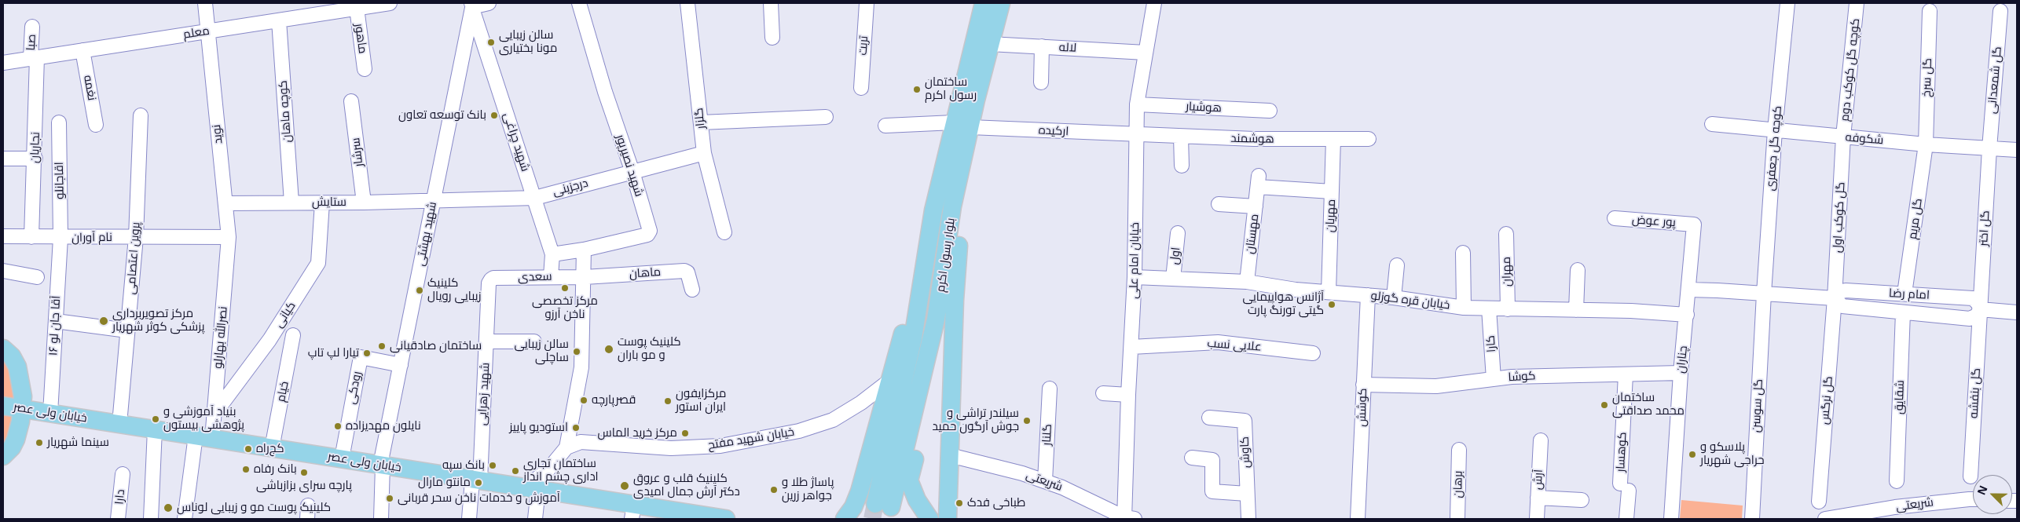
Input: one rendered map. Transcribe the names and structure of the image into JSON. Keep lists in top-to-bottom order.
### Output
{
  "streets": {
    "main road": ["بلوار رسول اکرم", "خیابان ولی عصر"],
    "street": [
      "معلم",
      "ماهور",
      "صبا",
      "تربت",
      "لاله",
      "کوچه گل کوکب دوم",
      "گل سرخ",
      "گل شمعدانی",
      "نغمه",
      "هوشیار",
      "کوچه ماهان",
      "گلزار",
      "ارکیده",
      "نوید",
      "هوشمند",
      "شکوفه",
      "شهید چراغی",
      "نجاریان",
      "کوچه گل جعفری",
      "سرشار",
      "شهید نصیرپور",
      "اقاجانلو",
      "درجزینی",
      "ستایش",
      "مهریان",
      "گل کوکب اول",
      "گل مریم",
      "پور عوض",
      "گل اختر",
      "شهید بهشتی",
      "مهستان",
      "نام آوران",
      "اول",
      "پروین اعتصامی",
      "خیابان امام علی",
      "مهران",
      "ماهان",
      "سعدی",
      "امام رضا",
      "خیابان قره گوزلو",
      "کیانی",
      "آقا جان لو ۱۶",
      "نصرالله بهارلو",
      "کارا",
      "علایی نسب",
      "چناران",
      "کوشا",
      "رودکی",
      "خیام",
      "گل بنفشه",
      "شهید زهرایی",
      "شقایق",
      "گل نرگس",
      "گل سوسن",
      "کوشش",
      "گلنار",
      "خیابان شهید مفتح",
      "کاوش",
      "کوهسار",
      "آرش",
      "شریعتی",
      "برهان",
      "دارا"
    ]
  },
  "crossings": [
    ["معلم", "ماهور"],
    ["معلم", "صبا"],
    ["معلم", "نغمه"],
    ["معلم", "کوچه ماهان"],
    ["معلم", "نوید"],
    ["معلم", "نجاریان"],
    ["صبا", "نجاریان"],
    ["لاله", "بلوار رسول اکرم"],
    ["لاله", "خیابان امام علی"],
    ["کوچه گل کوکب دوم", "شکوفه"],
    ["کوچه گل کوکب دوم", "گل کوکب اول"],
    ["گل سرخ", "شکوفه"],
    ["گل سرخ", "گل مریم"],
    ["گل شمعدانی", "شکوفه"],
    ["گل شمعدانی", "گل اختر"],
    ["هوشیار", "خیابان امام علی"],
    ["کوچه ماهان", "ستایش"],
    ["گلزار", "درجزینی"],
    ["ارکیده", "هوشمند"],
    ["ارکیده", "بلوار رسول اکرم"],
    ["ارکیده", "خیابان امام علی"],
    ["نوید", "ستایش"],
    ["نوید", "نام آوران"],
    ["نوید", "نصرالله بهارلو"],
    ["هوشمند", "مهریان"],
    ["هوشمند", "خیابان امام علی"],
    ["شکوفه", "کوچه گل جعفری"],
    ["شکوفه", "گل کوکب اول"],
    ["شکوفه", "گل مریم"],
    ["شکوفه", "گل اختر"],
    ["شهید چراغی", "شهید نصیرپور"],
    ["شهید چراغی", "درجزینی"],
    ["شهید چراغی", "شهید بهشتی"],
    ["شهید چراغی", "سعدی"],
    ["نجاریان", "نام آوران"],
    ["کوچه گل جعفری", "امام رضا"],
    ["کوچه گل جعفری", "گل سوسن"],
    ["سرشار", "ستایش"],
    ["شهید نصیرپور", "درجزینی"],
    ["اقاجانلو", "نام آوران"],
    ["اقاجانلو", "آقا جان لو ۱۶"],
    ["درجزینی", "ستایش"],
    ["درجزینی", "شهید بهشتی"],
    ["ستایش", "شهید بهشتی"],
    ["ستایش", "کیانی"],
    ["مهریان", "مهستان"],
    ["مهریان", "خیابان قره گوزلو"],
    ["گل کوکب اول", "امام رضا"],
    ["گل کوکب اول", "گل نرگس"],
    ["گل مریم", "امام رضا"],
    ["پور عوض", "چناران"],
    ["گل اختر", "امام رضا"],
    ["گل اختر", "گل بنفشه"],
    ["شهید بهشتی", "رودکی"],
    ["شهید بهشتی", "خیابان ولی عصر"],
    ["مهستان", "خیابان قره گوزلو"],
    ["نام آوران", "پروین اعتصامی"],
    ["نام آوران", "آقا جان لو ۱۶"],
    ["نام آوران", "نصرالله بهارلو"],
    ["اول", "خیابان قره گوزلو"],
    ["پروین اعتصامی", "خیابان ولی عصر"],
    ["خیابان امام علی", "خیابان قره گوزلو"],
    ["خیابان امام علی", "علایی نسب"],
    ["خیابان امام علی", "شریعتی"],
    ["مهران", "خیابان قره گوزلو"],
    ["ماهان", "سعدی"],
    ["سعدی", "شهید زهرایی"],
    ["امام رضا", "چناران"],
    ["امام رضا", "گل بنفشه"],
    ["امام رضا", "شقایق"],
    ["امام رضا", "گل نرگس"],
    ["امام رضا", "گل سوسن"],
    ["خیابان قره گوزلو", "کارا"],
    ["خیابان قره گوزلو", "چناران"],
    ["خیابان قره گوزلو", "کوشش"],
    ["کیانی", "نصرالله بهارلو"],
    ["آقا جان لو ۱۶", "خیابان ولی عصر"],
    ["نصرالله بهارلو", "خیابان ولی عصر"],
    ["کارا", "کوشا"],
    ["چناران", "کوشا"],
    ["کوشا", "کوشش"],
    ["کوشا", "کوهسار"],
    ["رودکی", "خیابان ولی عصر"],
    ["خیام", "خیابان ولی عصر"],
    ["شهید زهرایی", "خیابان ولی عصر"],
    ["گلنار", "شریعتی"]
  ],
  "places": [
    "سالن زیبایی مونا بختیاری",
    "ساختمان رسول اکرم",
    "بانک توسعه تعاون",
    "مرکز تخصصی ناخن آرزو",
    "کلینیک زیبایی رویال",
    "آژانس هواپیمایی گیتی تورنگ پارت",
    "مرکز تصویربرداری پزشکی کوثر شهریار",
    "ساختمان صادقیانی",
    "کلینیک پوست و مو باران",
    "سالن زیبایی ساچلی",
    "تیارا لپ تاپ",
    "قصرپارچه",
    "مرکزایفون ایران استور",
    "ساختمان محمد صداقتی",
    "بنیاد آموزشی و پژوهشی بیستون",
    "سیلندر تراشی و جوش آرگون حمید",
    "نایلون مهدیزاده",
    "استودیو پاییز",
    "مرکز خرید الماس",
    "سینما شهریار",
    "کج‌راه",
    "پلاسکو و حراجی شهریار",
    "بانک سپه",
    "بانک رفاه",
    "ساختمان تجاری اداری چشم انداز",
    "پارچه سرای بزازباشی",
    "مانتو مارال",
    "کلینیک قلب و عروق دکتر آرش جمال امیدی",
    "پاساژ طلا و جواهر زرین",
    "آموزش و‌ خدمات ناخن سحر قربانی",
    "طباخی فدک",
    "کلینیک پوست مو و زیبایی لوناس"
  ],
  "north": "top left"
}
